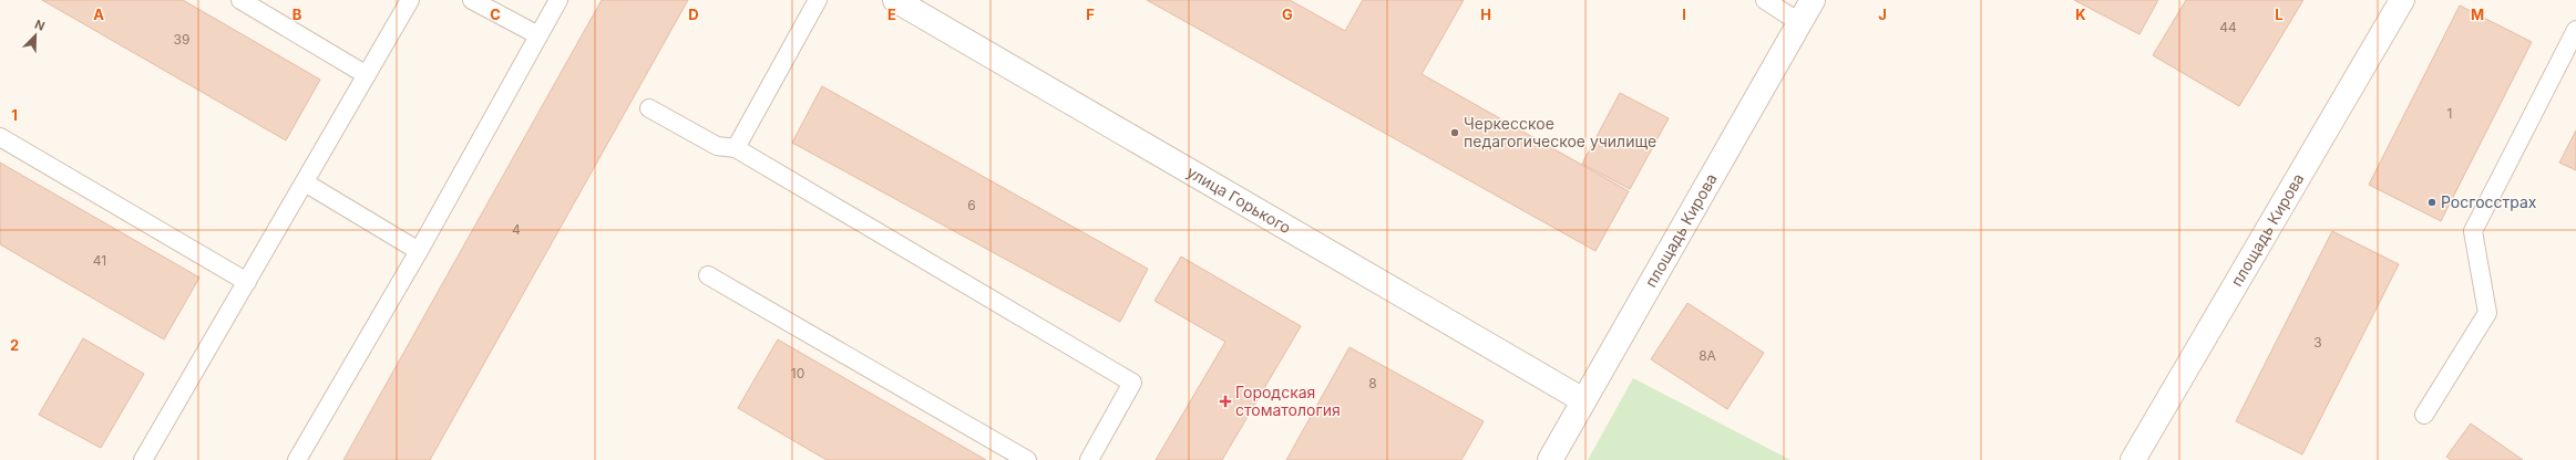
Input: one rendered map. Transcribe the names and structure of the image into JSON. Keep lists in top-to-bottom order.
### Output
{
  "streets": {
    "street": ["улица Горького", "площадь Кирова"]
  },
  "crossings": [
    ["улица Горького", "площадь Кирова"]
  ],
  "places": {
    "other": ["Черкесское педагогическое училище", "Росгосстрах"],
    "health": ["Городская стоматология"]
  },
  "house_numbers": [
    "44",
    "39",
    "1",
    "6",
    "4",
    "41",
    "3",
    "8А",
    "10",
    "8"
  ],
  "north": "top right",
  "grid": {
    "columns": [
      "A",
      "B",
      "C",
      "D",
      "E",
      "F",
      "G",
      "H",
      "I",
      "J",
      "K",
      "L",
      "M"
    ],
    "rows": ["1", "2"]
  }
}
